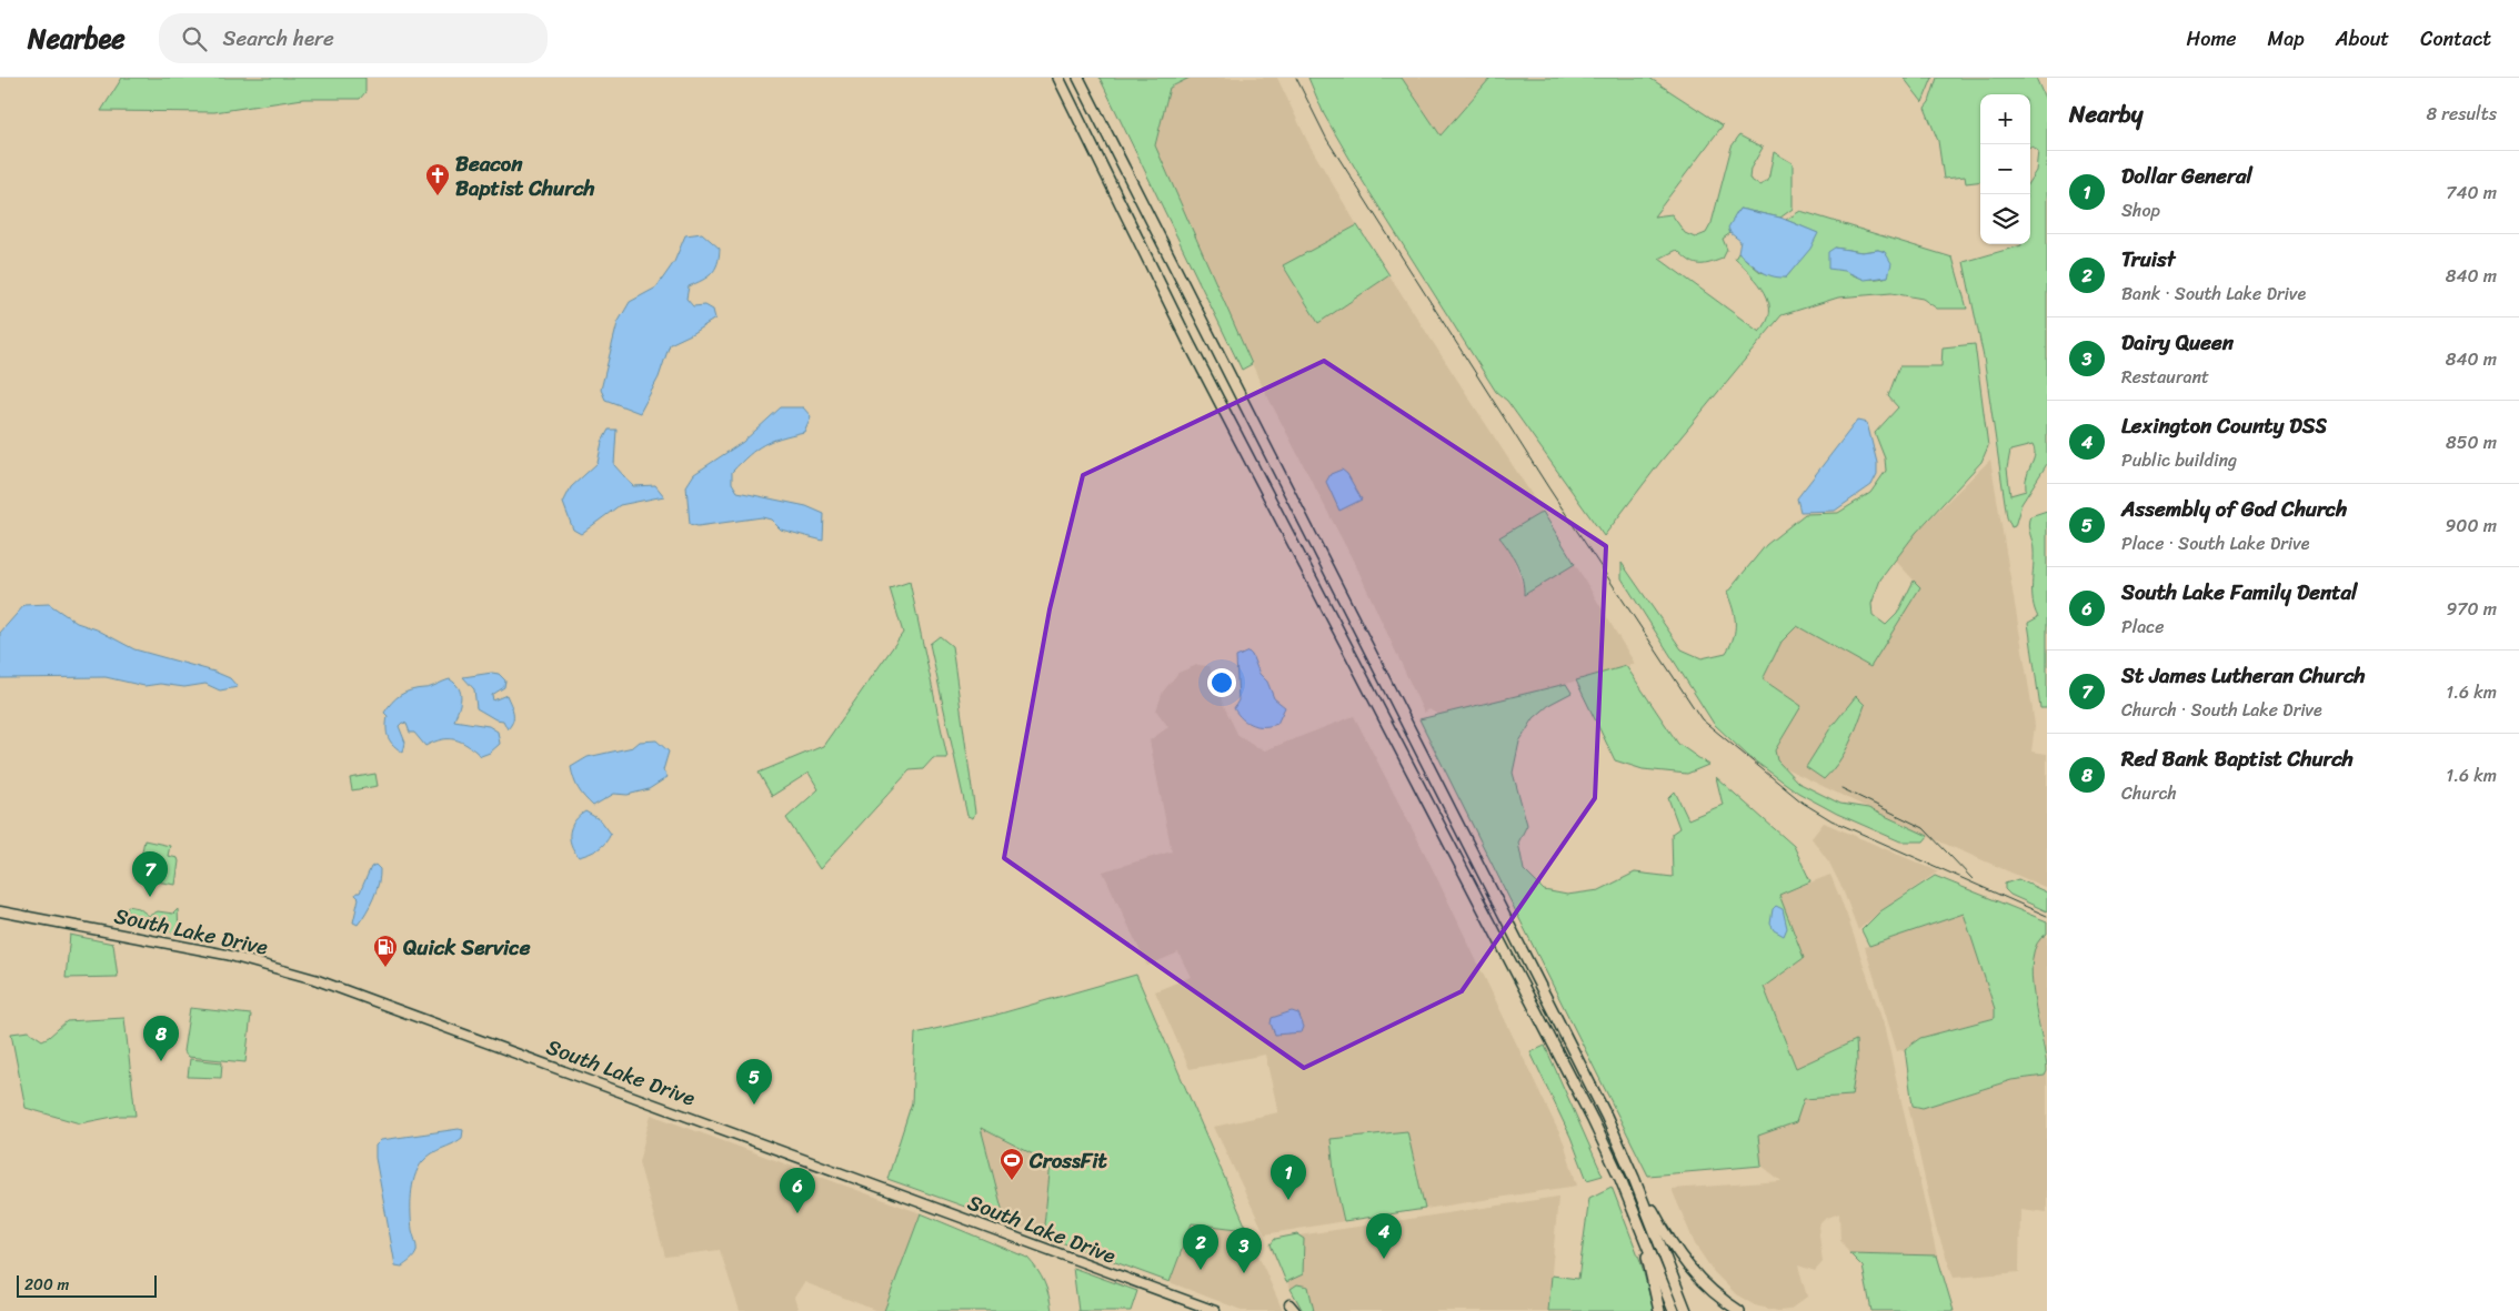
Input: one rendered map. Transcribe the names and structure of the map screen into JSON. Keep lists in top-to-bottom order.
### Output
{
  "streets": {
    "main road": ["South Lake Drive"]
  },
  "places": {
    "church": ["Beacon Baptist Church"],
    "fuel station": ["Quick Service"],
    "sports": ["CrossFit"]
  },
  "scale_bar": "200 m",
  "page": {
    "header": "Nearbee",
    "search": "Search here",
    "nav": [
      "Home",
      "Map",
      "About",
      "Contact"
    ],
    "heading": ["Nearby", "8 results"],
    "map_buttons": ["+", "−"],
    "list": [
      {
        "mark": "1",
        "name": "Dollar General",
        "note": "Shop",
        "value": "740 m"
      },
      {
        "mark": "2",
        "name": "Truist",
        "note": "Bank · South Lake Drive",
        "value": "840 m"
      },
      {
        "mark": "3",
        "name": "Dairy Queen",
        "note": "Restaurant",
        "value": "840 m"
      },
      {
        "mark": "4",
        "name": "Lexington County DSS",
        "note": "Public building",
        "value": "850 m"
      },
      {
        "mark": "5",
        "name": "Assembly of God Church",
        "note": "Place · South Lake Drive",
        "value": "900 m"
      },
      {
        "mark": "6",
        "name": "South Lake Family Dental",
        "note": "Place",
        "value": "970 m"
      },
      {
        "mark": "7",
        "name": "St James Lutheran Church",
        "note": "Church · South Lake Drive",
        "value": "1.6 km"
      },
      {
        "mark": "8",
        "name": "Red Bank Baptist Church",
        "note": "Church",
        "value": "1.6 km"
      }
    ],
    "pins": [
      "7",
      "8",
      "5",
      "1",
      "6",
      "4",
      "2",
      "3"
    ],
    "scale": "200 m"
  }
}
